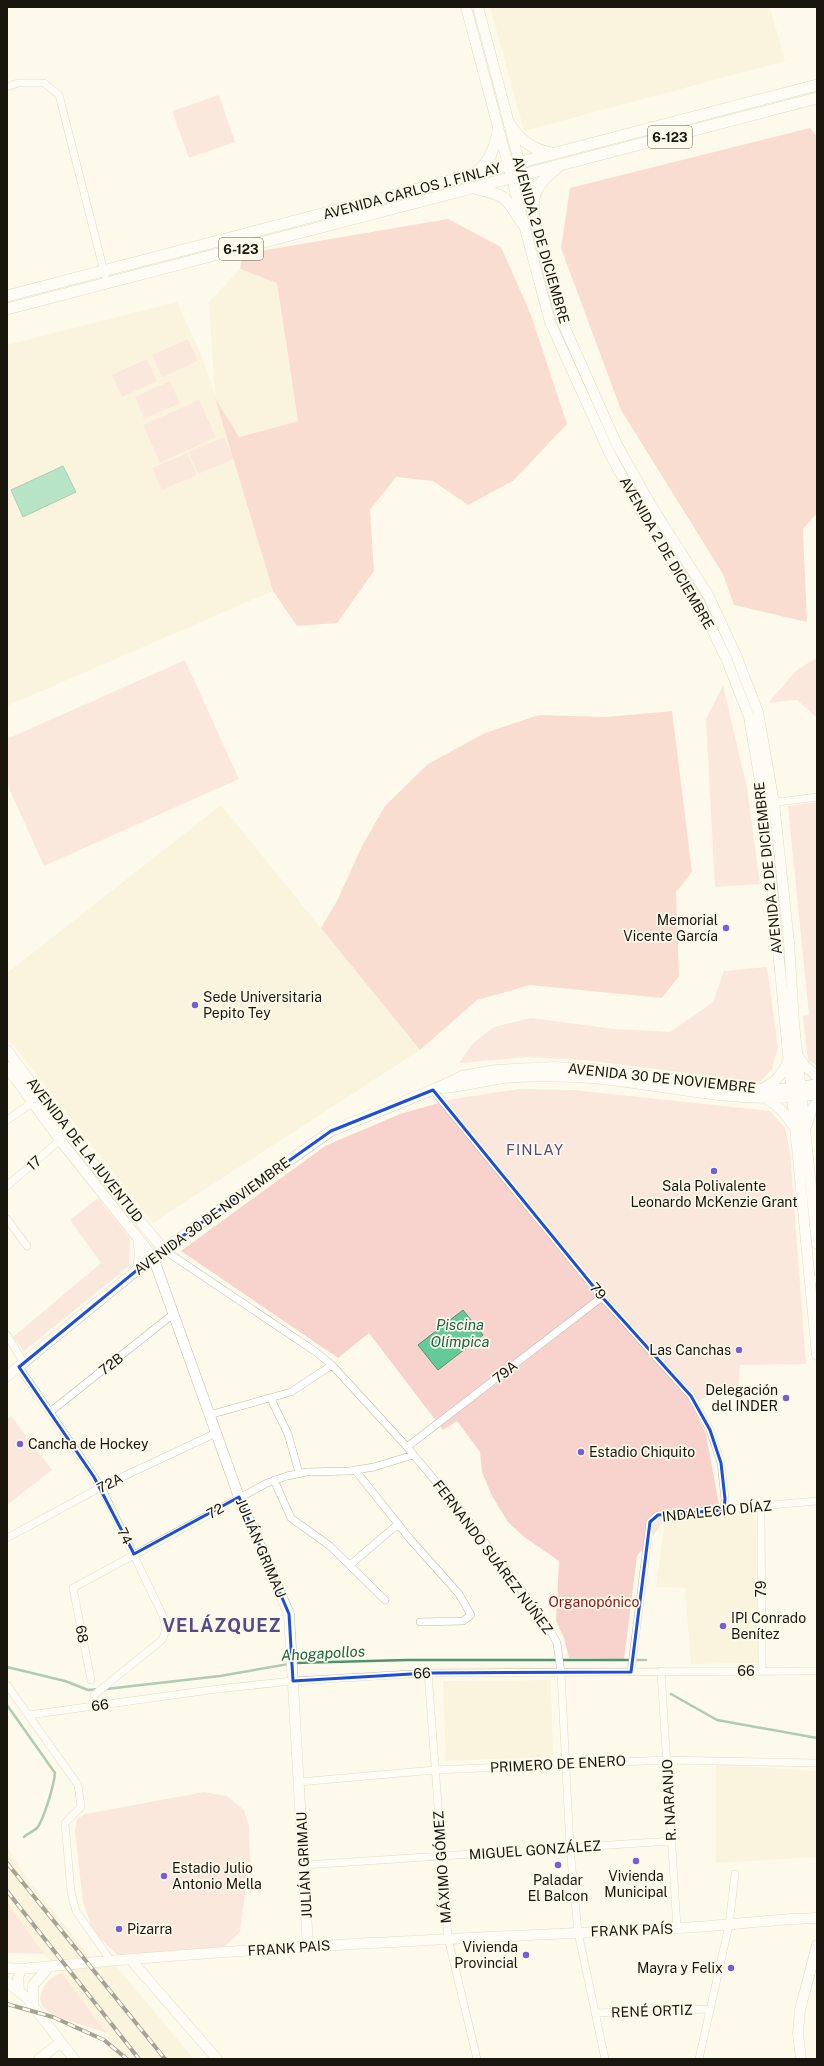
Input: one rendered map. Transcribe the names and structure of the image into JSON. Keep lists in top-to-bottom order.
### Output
{
  "streets": {
    "main road": [
      "6-123",
      "AVENIDA CARLOS J. FINLAY",
      "AVENIDA 2 DE DICIEMBRE",
      "AVENIDA 30 DE NOVIEMBRE",
      "AVENIDA DE LA JUVENTUD",
      "JULIÁN GRIMAU",
      "FRANK PAÍS",
      "FRANK PAIS"
    ],
    "street": [
      "17",
      "79",
      "72B",
      "79A",
      "72A",
      "72",
      "INDALECIO DÍAZ",
      "74",
      "FERNANDO SUÁREZ NÚÑEZ",
      "68",
      "66",
      "PRIMERO DE ENERO",
      "R. NARANJO",
      "MIGUEL GONZÁLEZ",
      "MÁXIMO GÓMEZ",
      "RENÉ ORTIZ"
    ]
  },
  "crossings": [
    ["AVENIDA CARLOS J. FINLAY", "AVENIDA 2 DE DICIEMBRE"],
    ["AVENIDA 2 DE DICIEMBRE", "AVENIDA 30 DE NOVIEMBRE"],
    ["AVENIDA 30 DE NOVIEMBRE", "AVENIDA DE LA JUVENTUD"],
    ["AVENIDA 30 DE NOVIEMBRE", "79"],
    ["AVENIDA 30 DE NOVIEMBRE", "74"],
    ["AVENIDA 30 DE NOVIEMBRE", "JULIÁN GRIMAU"],
    ["AVENIDA 30 DE NOVIEMBRE", "FERNANDO SUÁREZ NÚÑEZ"],
    ["AVENIDA DE LA JUVENTUD", "17"],
    ["AVENIDA DE LA JUVENTUD", "JULIÁN GRIMAU"],
    ["AVENIDA DE LA JUVENTUD", "FERNANDO SUÁREZ NÚÑEZ"],
    ["79", "79A"],
    ["79", "INDALECIO DÍAZ"],
    ["79", "66"],
    ["72B", "74"],
    ["72B", "JULIÁN GRIMAU"],
    ["79A", "FERNANDO SUÁREZ NÚÑEZ"],
    ["72A", "74"],
    ["72A", "JULIÁN GRIMAU"],
    ["72", "74"],
    ["72", "JULIÁN GRIMAU"],
    ["72", "FERNANDO SUÁREZ NÚÑEZ"],
    ["72", "68"],
    ["INDALECIO DÍAZ", "66"],
    ["74", "66"],
    ["JULIÁN GRIMAU", "66"],
    ["JULIÁN GRIMAU", "PRIMERO DE ENERO"],
    ["JULIÁN GRIMAU", "MIGUEL GONZÁLEZ"],
    ["JULIÁN GRIMAU", "FRANK PAIS"],
    ["FERNANDO SUÁREZ NÚÑEZ", "66"],
    ["FERNANDO SUÁREZ NÚÑEZ", "PRIMERO DE ENERO"],
    ["FERNANDO SUÁREZ NÚÑEZ", "MIGUEL GONZÁLEZ"],
    ["FERNANDO SUÁREZ NÚÑEZ", "FRANK PAÍS"],
    ["FERNANDO SUÁREZ NÚÑEZ", "RENÉ ORTIZ"],
    ["66", "R. NARANJO"],
    ["66", "MÁXIMO GÓMEZ"],
    ["PRIMERO DE ENERO", "R. NARANJO"],
    ["PRIMERO DE ENERO", "MÁXIMO GÓMEZ"],
    ["R. NARANJO", "MIGUEL GONZÁLEZ"],
    ["R. NARANJO", "FRANK PAÍS"],
    ["MIGUEL GONZÁLEZ", "MÁXIMO GÓMEZ"],
    ["MÁXIMO GÓMEZ", "FRANK PAÍS"],
    ["MÁXIMO GÓMEZ", "FRANK PAIS"],
    ["FRANK PAÍS", "FRANK PAIS"]
  ],
  "districts": ["FINLAY", "VELÁZQUEZ"],
  "water": ["Piscina Olímpica", "Ahogapollos"],
  "parks": ["Organopónico"],
  "places": [
    "Memorial Vicente García",
    "Sede Universitaria Pepito Tey",
    "Sala Polivalente Leonardo McKenzie Grant",
    "Las Canchas",
    "Delegación del INDER",
    "Cancha de Hockey",
    "Estadio Chiquito",
    "IPI Conrado Benítez",
    "Vivienda Municipal",
    "Paladar El Balcon",
    "Estadio Julio Antonio Mella",
    "Pizarra",
    "Vivienda Provincial",
    "Mayra y Felix"
  ]
}
